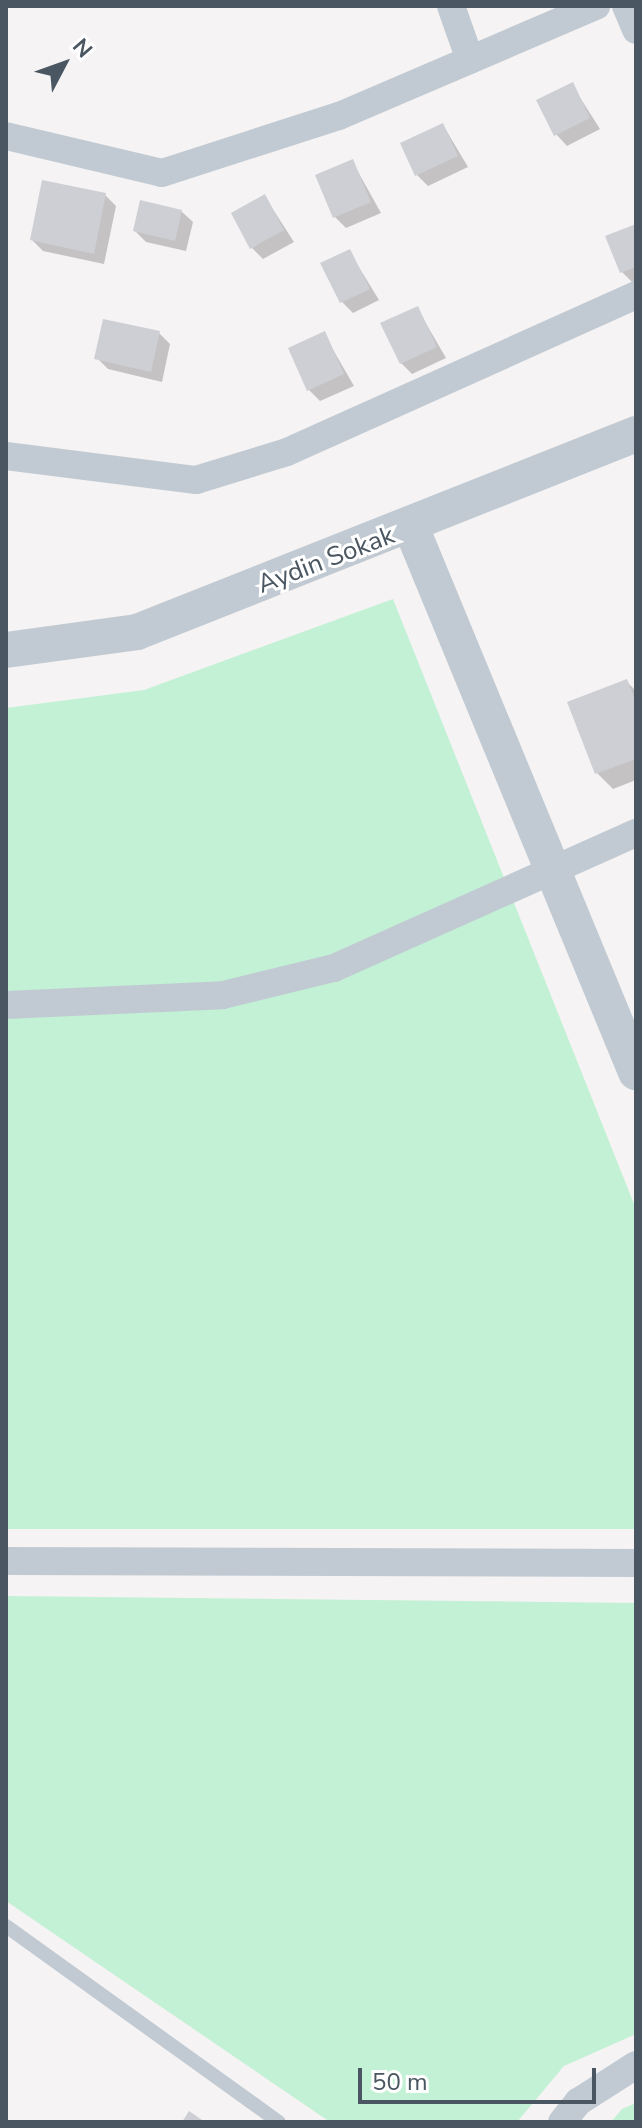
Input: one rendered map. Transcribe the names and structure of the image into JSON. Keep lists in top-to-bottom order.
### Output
{
  "streets": {
    "street": ["Aydin Sokak"]
  },
  "scale_bar": "50 m",
  "north": "top right"
}
